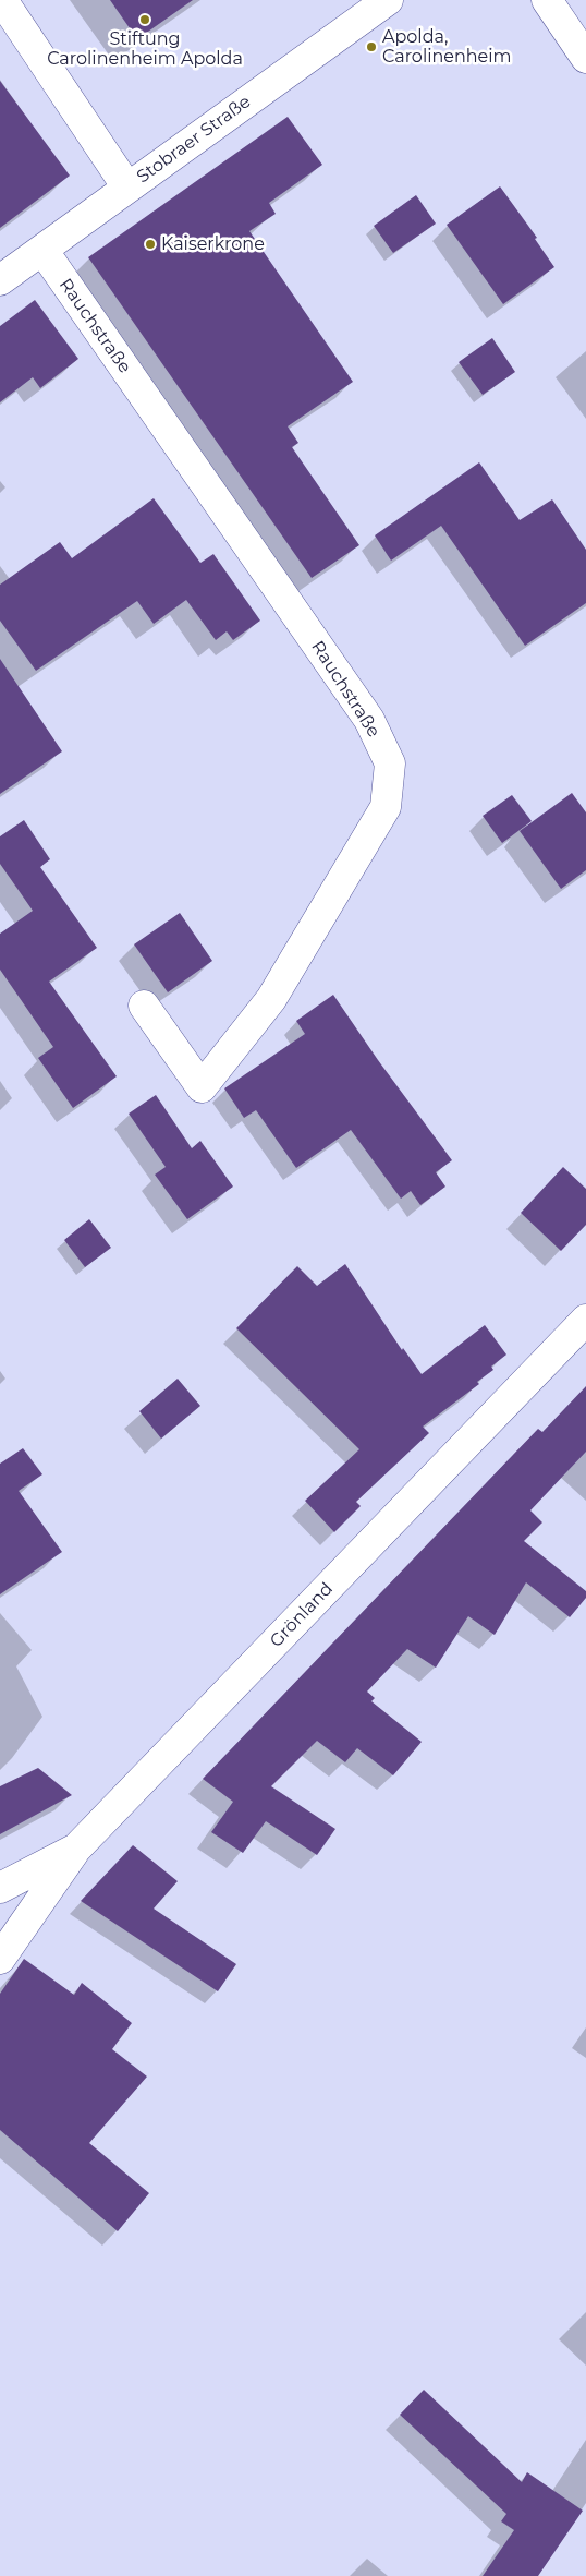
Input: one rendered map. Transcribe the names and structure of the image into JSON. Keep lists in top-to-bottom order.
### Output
{
  "streets": {
    "street": ["Stobraer Straße", "Rauchstraße", "Grönland"]
  },
  "crossings": [
    ["Stobraer Straße", "Rauchstraße"]
  ],
  "places": ["Stiftung Carolinenheim Apolda", "Apolda, Carolinenheim", "Kaiserkrone"]
}
